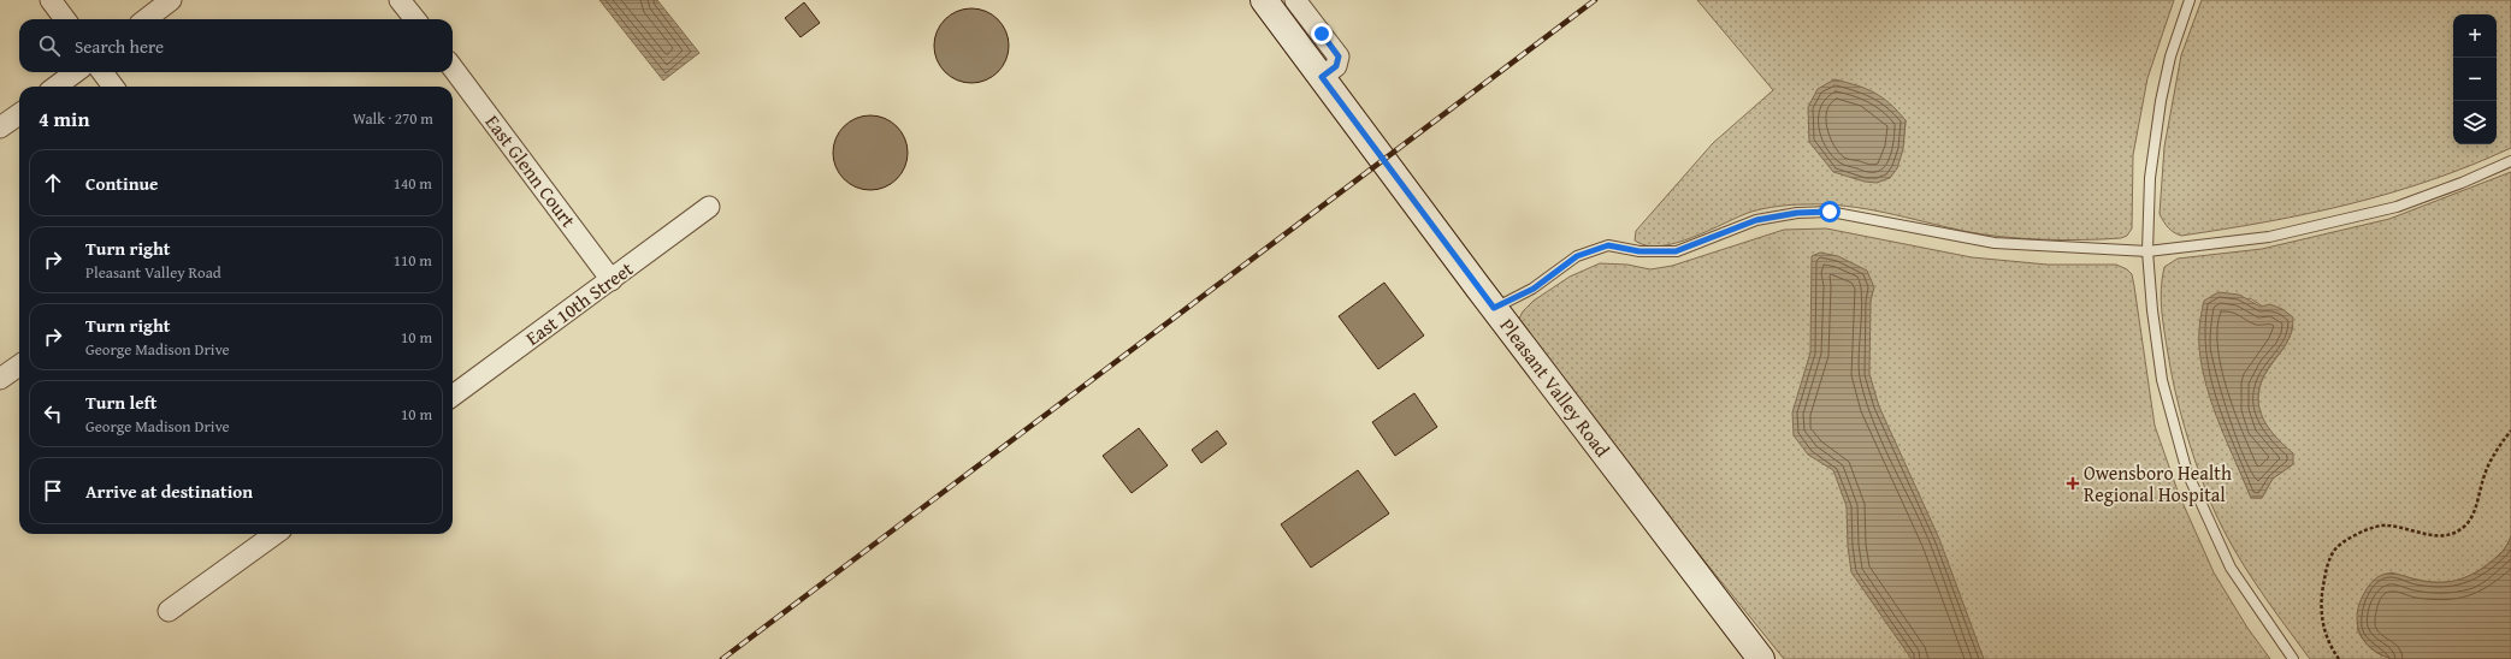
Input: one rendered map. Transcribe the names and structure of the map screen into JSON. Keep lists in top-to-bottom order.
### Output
{
  "streets": {
    "street": ["East Glenn Court", "East 10th Street", "Pleasant Valley Road"]
  },
  "crossings": [
    ["East Glenn Court", "East 10th Street"]
  ],
  "places": {
    "health": ["Owensboro Health Regional Hospital"]
  },
  "page": {
    "map_buttons": ["+", "−"],
    "search": "Search here",
    "heading": ["4 min", "Walk · 270 m"],
    "list": [
      ["Continue", "140 m"],
      ["Turn right", "Pleasant Valley Road", "110 m"],
      ["Turn right", "George Madison Drive", "10 m"],
      ["Turn left", "George Madison Drive", "10 m"],
      "Arrive at destination"
    ]
  }
}
